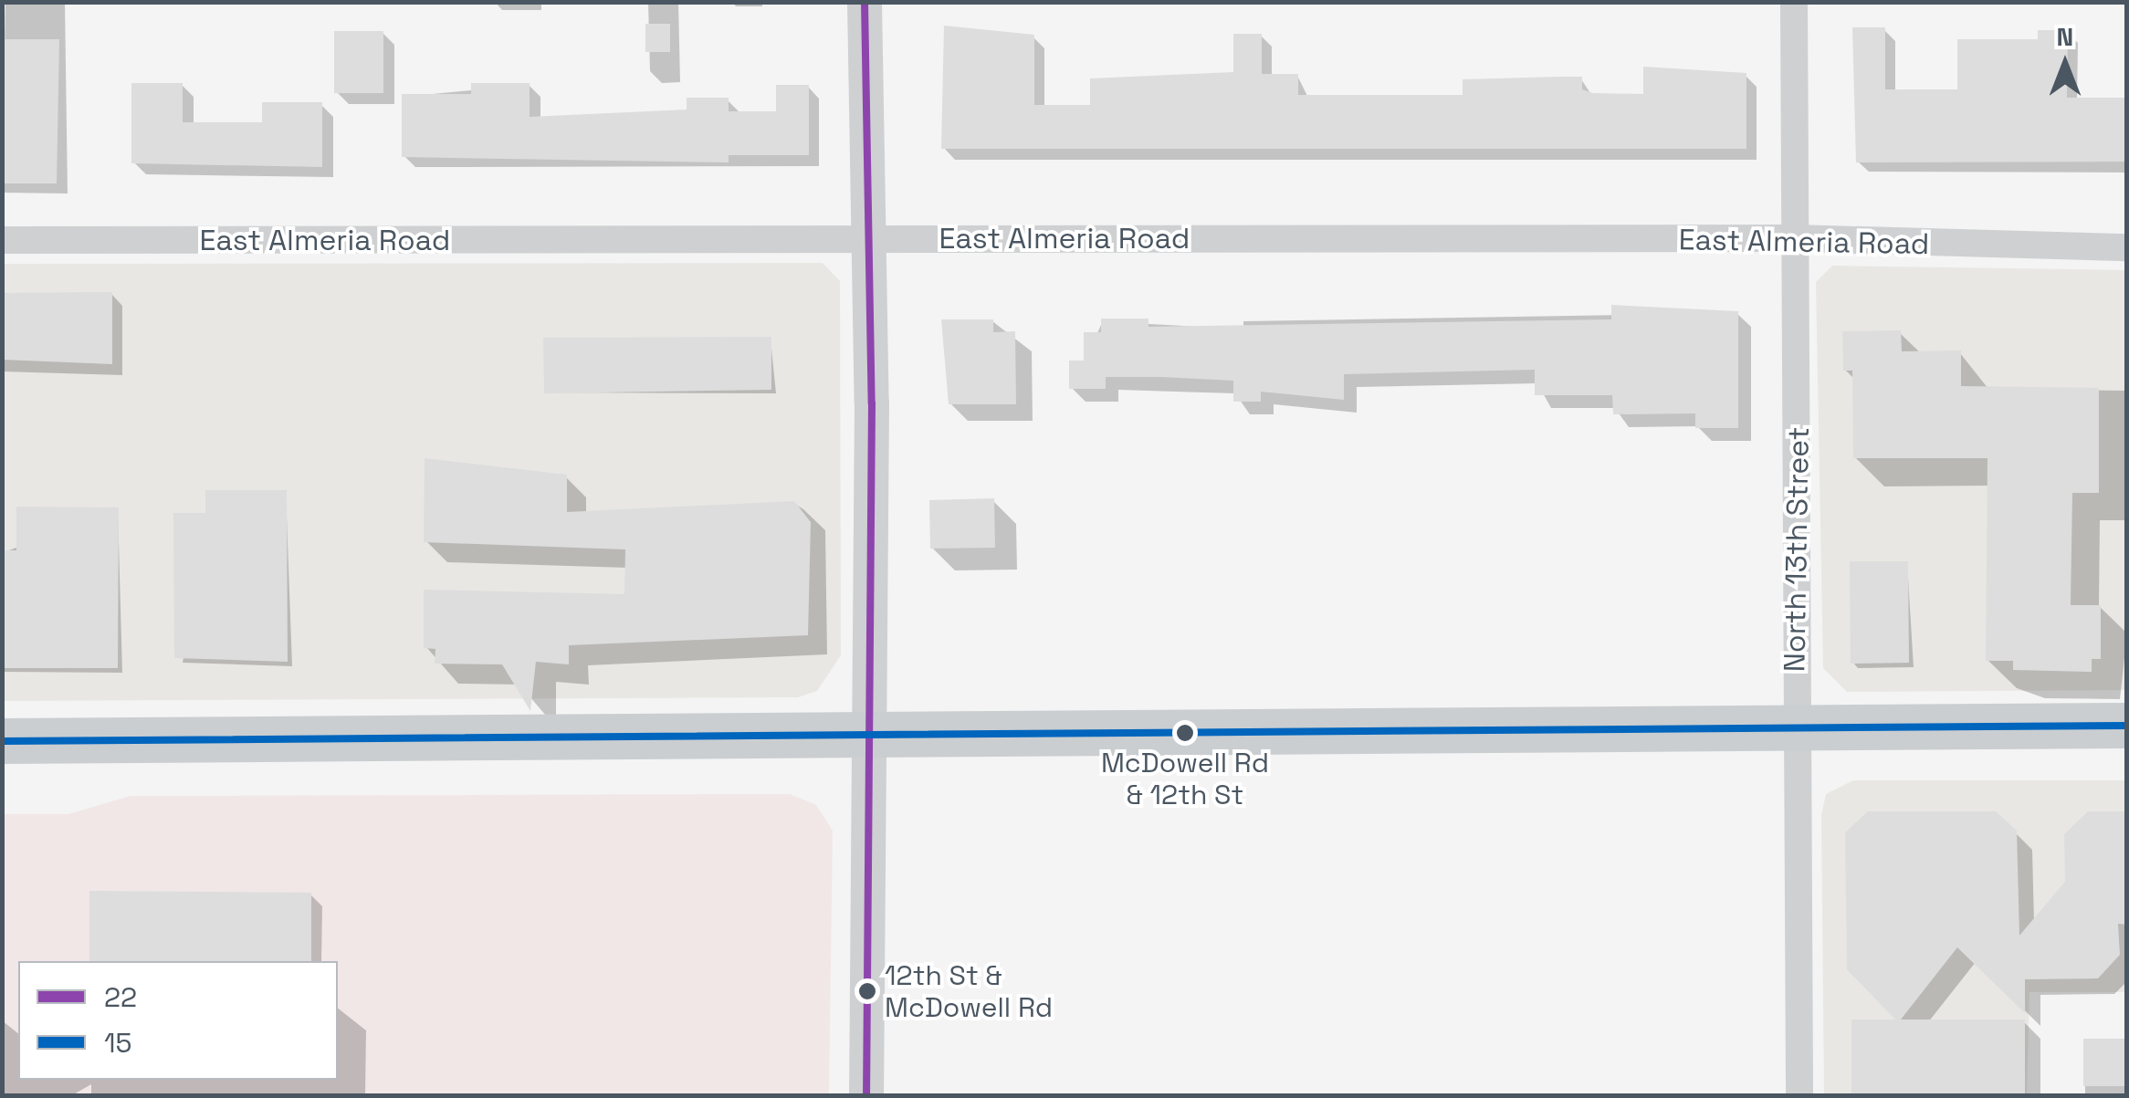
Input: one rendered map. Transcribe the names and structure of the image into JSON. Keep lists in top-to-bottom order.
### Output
{
  "streets": {
    "street": ["East Almeria Road", "North 13th Street"]
  },
  "crossings": [
    ["East Almeria Road", "North 13th Street"]
  ],
  "places": ["McDowell Rd & 12th St", "12th St & McDowell Rd"],
  "lines": ["transit line 22", "transit line 15"],
  "legend": ["22", "15"],
  "north": "top"
}
